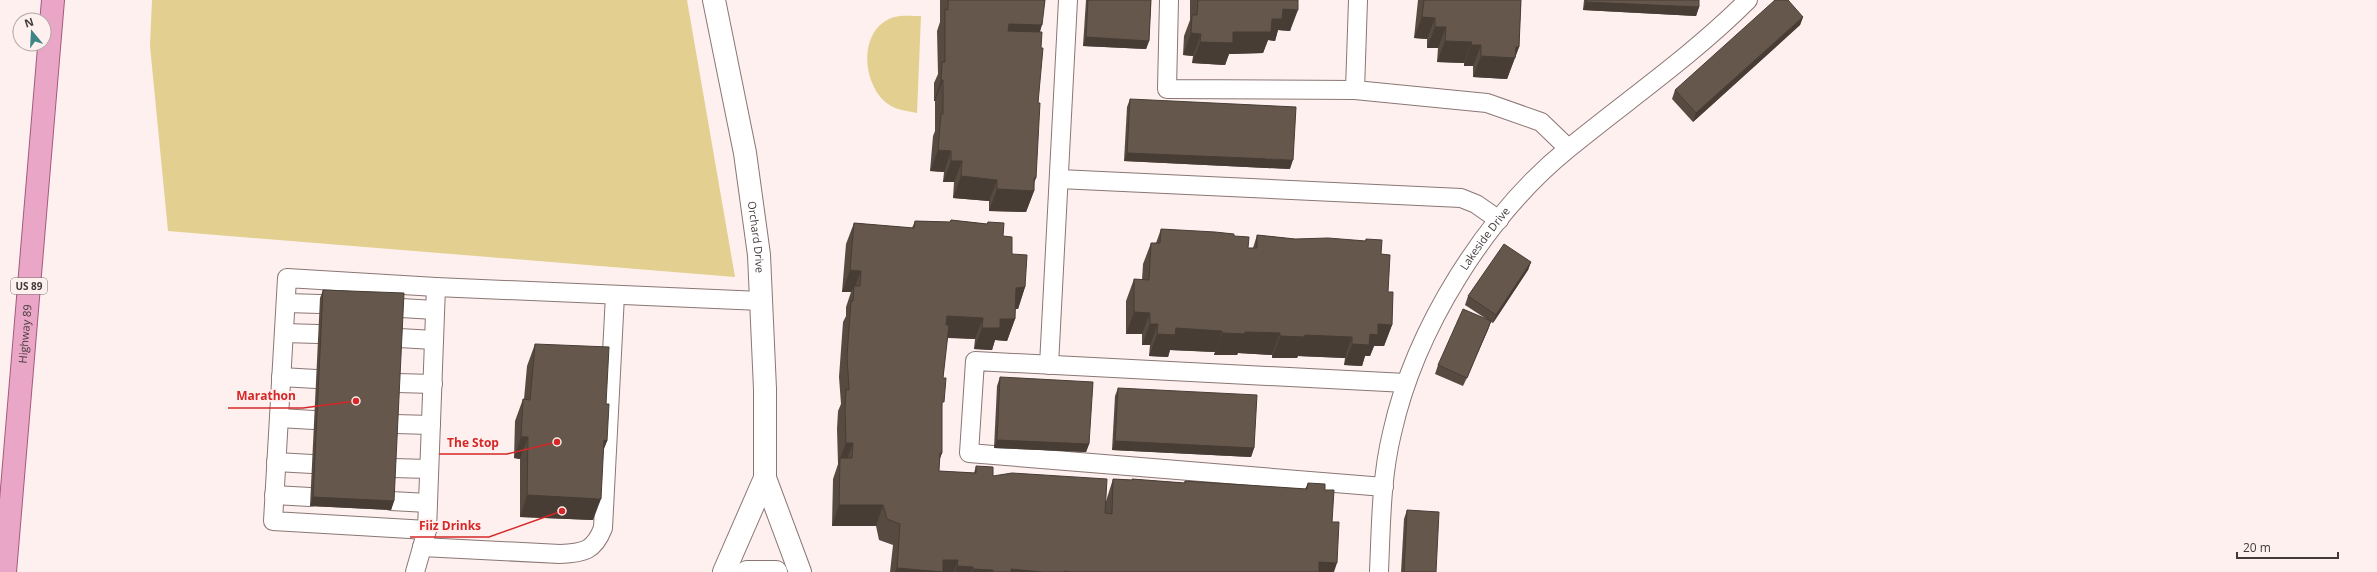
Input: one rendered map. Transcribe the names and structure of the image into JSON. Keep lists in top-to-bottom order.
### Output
{
  "streets": {
    "main road": ["US 89", "Highway 89"],
    "street": ["Orchard Drive"],
    "lane": ["Lakeside Drive"]
  },
  "places": ["Marathon", "The Stop", "Fiiz Drinks"],
  "scale_bar": "20 m",
  "north": "top"
}
